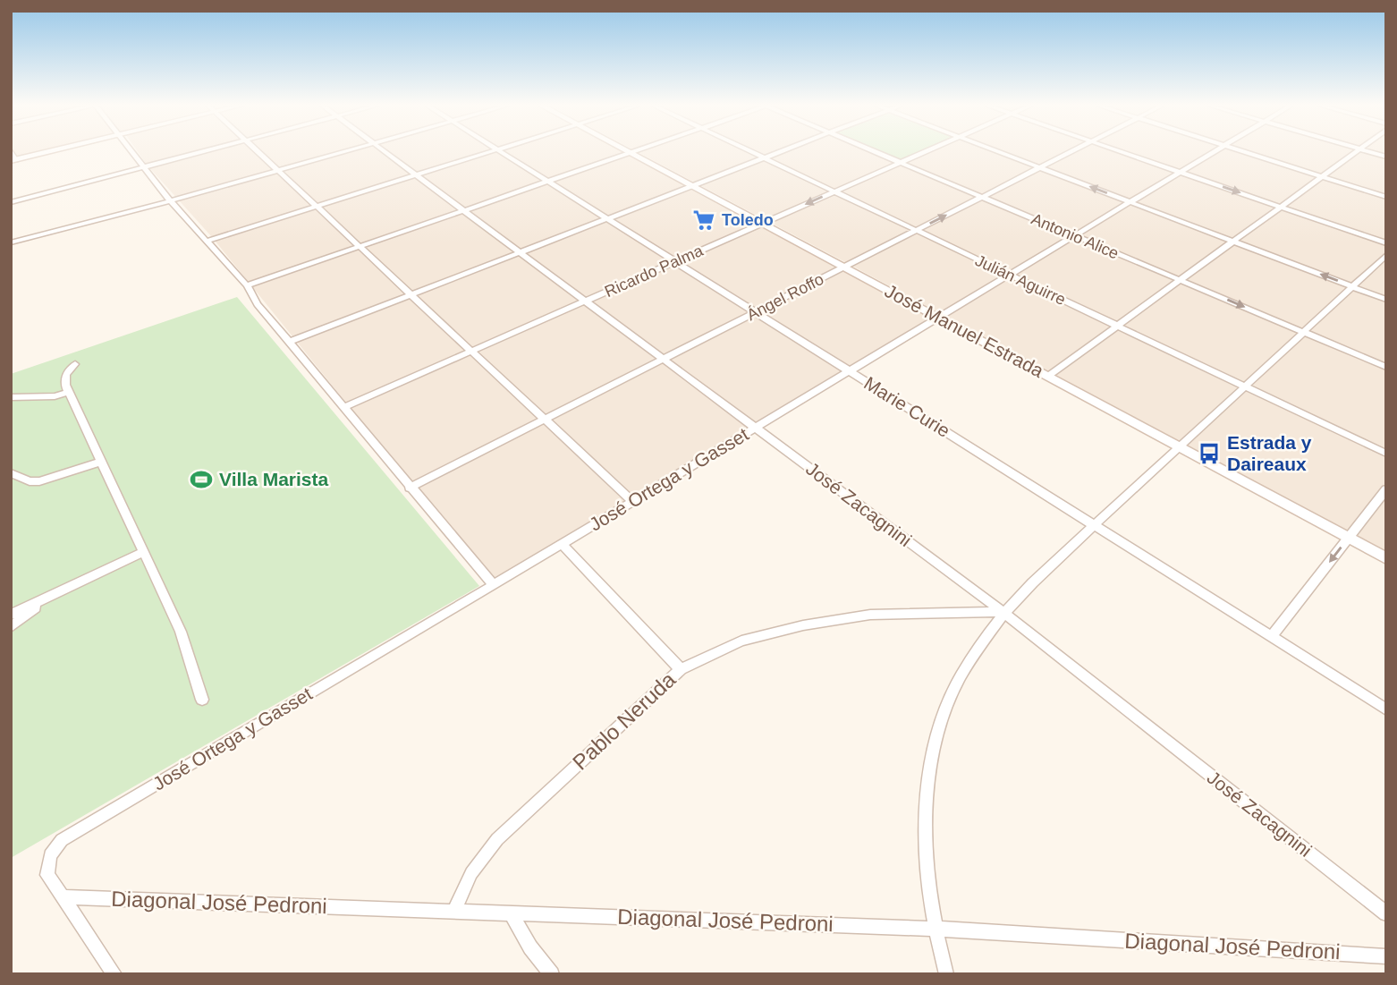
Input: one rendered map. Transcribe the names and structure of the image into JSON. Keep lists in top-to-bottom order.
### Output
{
  "streets": {
    "main road": ["José Manuel Estrada"],
    "street": [
      "Antonio Alice",
      "Ricardo Palma",
      "Julián Aguirre",
      "Ángel Roffo",
      "Marie Curie",
      "José Ortega y Gasset",
      "José Zacagnini",
      "Pablo Neruda",
      "Diagonal José Pedroni"
    ]
  },
  "crossings": [
    ["Antonio Alice", "Ricardo Palma"],
    ["Antonio Alice", "Ángel Roffo"],
    ["Antonio Alice", "José Ortega y Gasset"],
    ["Ricardo Palma", "Julián Aguirre"],
    ["Ricardo Palma", "José Manuel Estrada"],
    ["Ricardo Palma", "Marie Curie"],
    ["Ricardo Palma", "José Zacagnini"],
    ["Julián Aguirre", "Ángel Roffo"],
    ["Julián Aguirre", "José Ortega y Gasset"],
    ["Ángel Roffo", "José Manuel Estrada"],
    ["Ángel Roffo", "Marie Curie"],
    ["Ángel Roffo", "José Zacagnini"],
    ["José Manuel Estrada", "José Ortega y Gasset"],
    ["Marie Curie", "José Ortega y Gasset"],
    ["José Ortega y Gasset", "José Zacagnini"],
    ["José Ortega y Gasset", "Diagonal José Pedroni"],
    ["José Zacagnini", "Pablo Neruda"],
    ["Pablo Neruda", "Diagonal José Pedroni"]
  ],
  "places": {
    "supermarket": ["Toledo"],
    "bus stop": ["Estrada y Daireaux"],
    "sports": ["Villa Marista"]
  }
}
